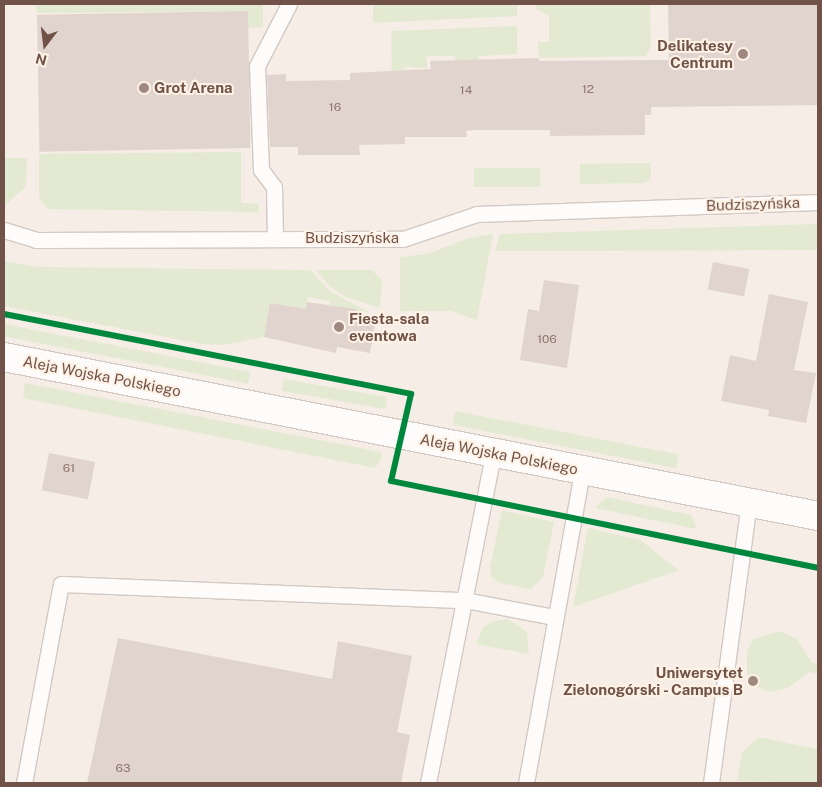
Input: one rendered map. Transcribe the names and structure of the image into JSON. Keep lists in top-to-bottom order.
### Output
{
  "streets": {
    "main road": ["Aleja Wojska Polskiego"],
    "lane": ["Budziszyńska"]
  },
  "places": [
    "Delikatesy Centrum",
    "Grot Arena",
    "Fiesta-sala eventowa",
    "Uniwersytet Zielonogórski - Campus B"
  ],
  "house_numbers": [
    "12",
    "14",
    "16",
    "106",
    "61",
    "63"
  ],
  "north": "bottom"
}
